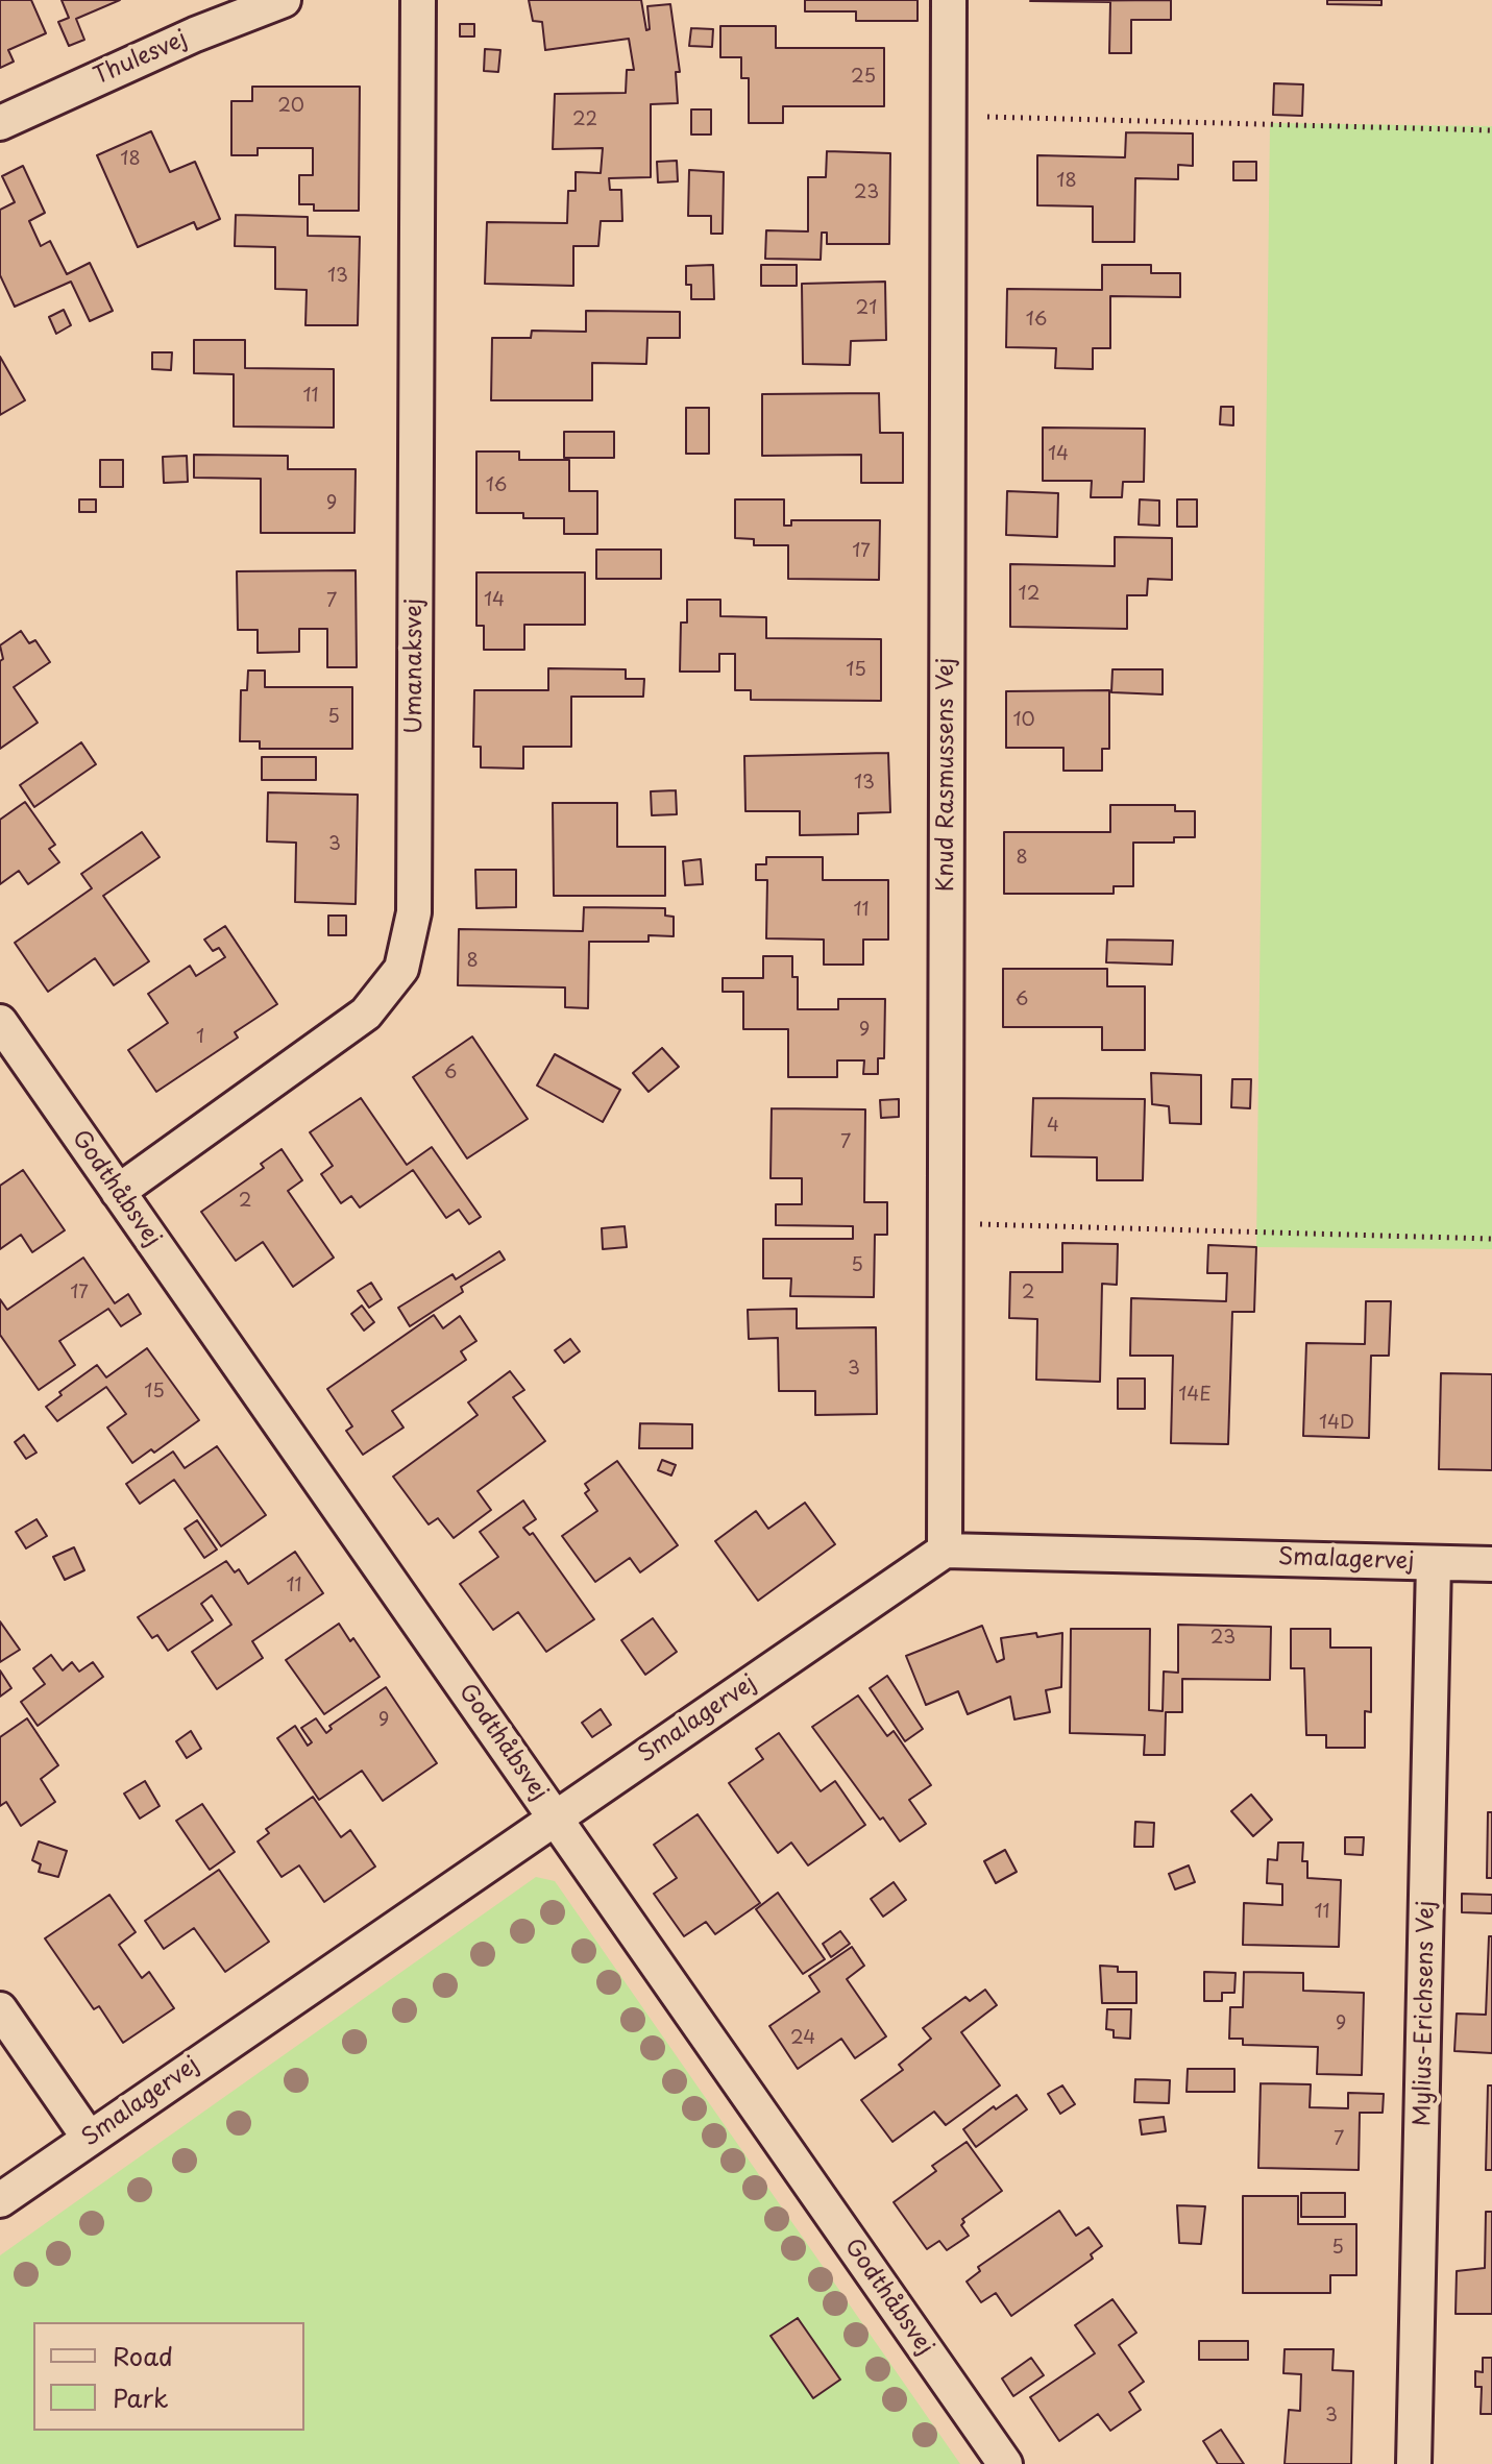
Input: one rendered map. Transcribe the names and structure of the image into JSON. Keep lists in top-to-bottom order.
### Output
{
  "streets": {
    "street": [
      "Thulesvej",
      "Umanaksvej",
      "Knud Rasmussens Vej",
      "Godthåbsvej",
      "Smalagervej",
      "Mylius-Erichsens Vej"
    ]
  },
  "crossings": [
    ["Umanaksvej", "Godthåbsvej"],
    ["Knud Rasmussens Vej", "Smalagervej"],
    ["Godthåbsvej", "Smalagervej"],
    ["Smalagervej", "Mylius-Erichsens Vej"]
  ],
  "house_numbers": [
    "25",
    "20",
    "22",
    "18",
    "18",
    "23",
    "13",
    "21",
    "16",
    "11",
    "14",
    "16",
    "9",
    "17",
    "12",
    "14",
    "7",
    "15",
    "5",
    "10",
    "13",
    "3",
    "8",
    "11",
    "8",
    "6",
    "9",
    "1",
    "6",
    "4",
    "7",
    "2",
    "5",
    "17",
    "2",
    "3",
    "15",
    "14E",
    "14D",
    "11",
    "23",
    "9",
    "11",
    "9",
    "24",
    "7",
    "5",
    "3"
  ],
  "legend": ["Road", "Park"]
}
